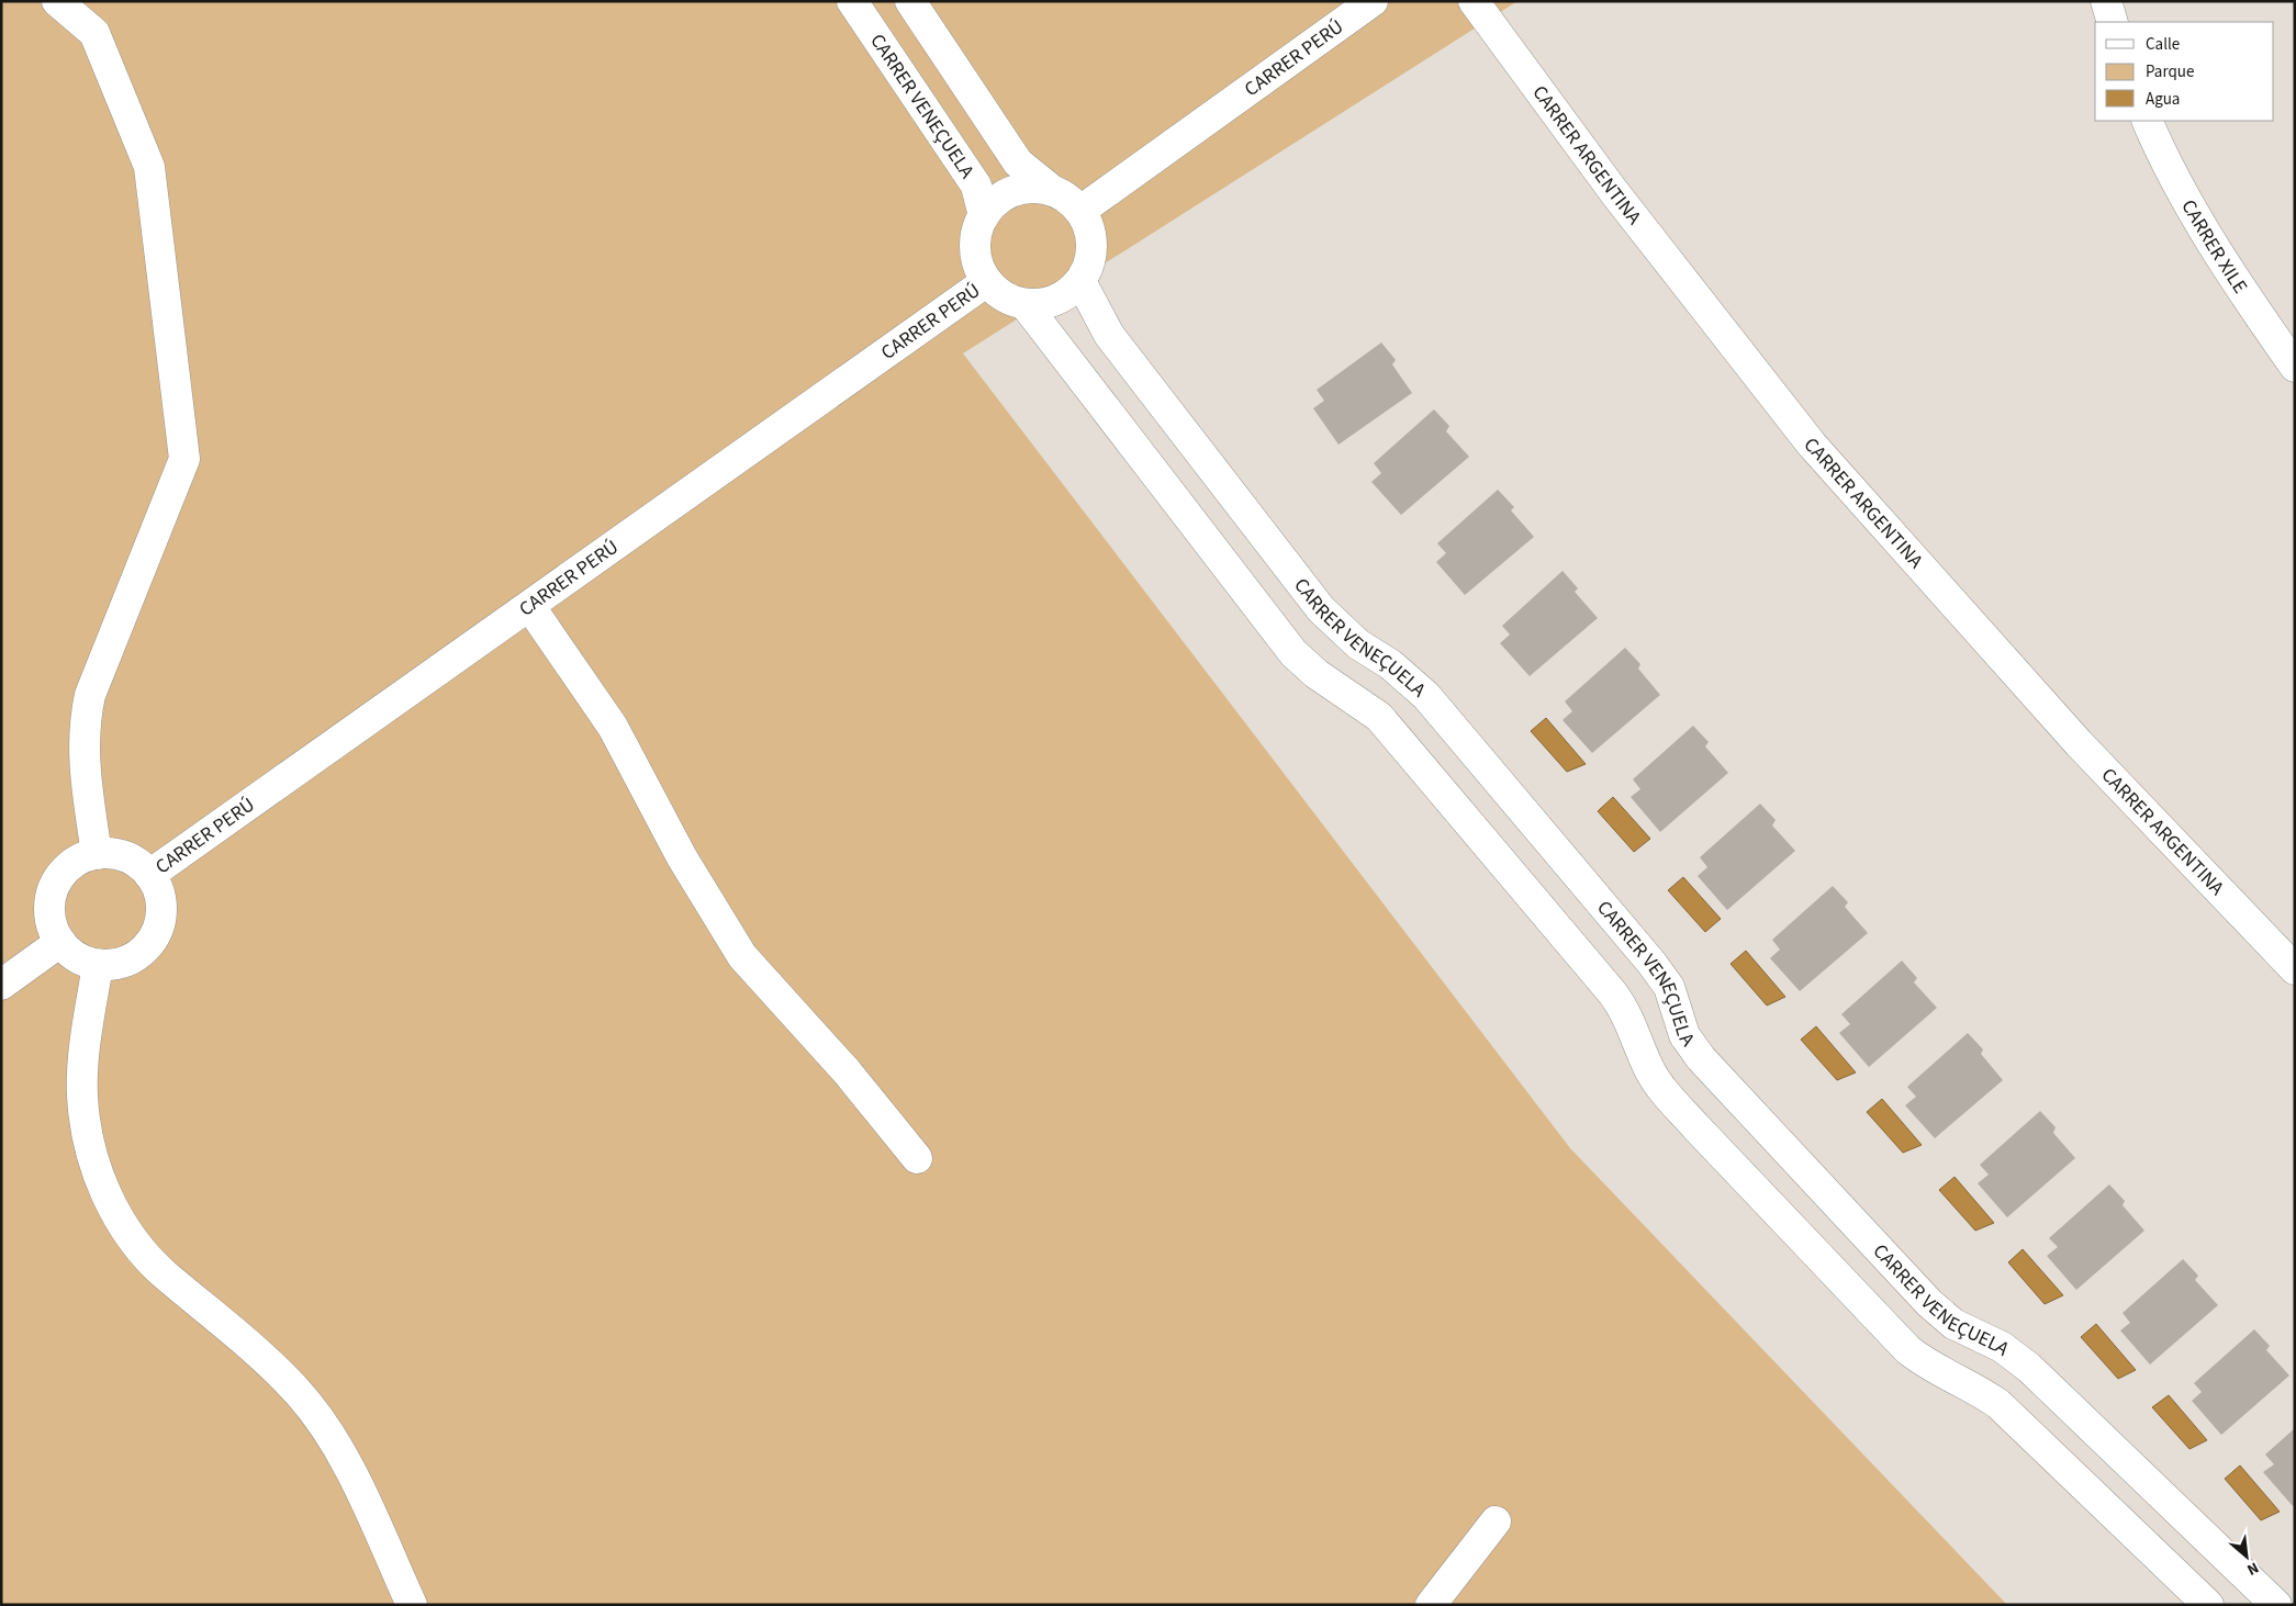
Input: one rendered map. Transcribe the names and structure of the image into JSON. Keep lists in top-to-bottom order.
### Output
{
  "streets": {
    "street": [
      "CARRER PERÚ",
      "CARRER VENEÇUELA",
      "CARRER ARGENTINA",
      "CARRER XILE"
    ]
  },
  "crossings": [
    ["CARRER PERÚ", "CARRER VENEÇUELA"]
  ],
  "legend": ["Calle", "Parque", "Agua"],
  "north": "bottom right"
}
